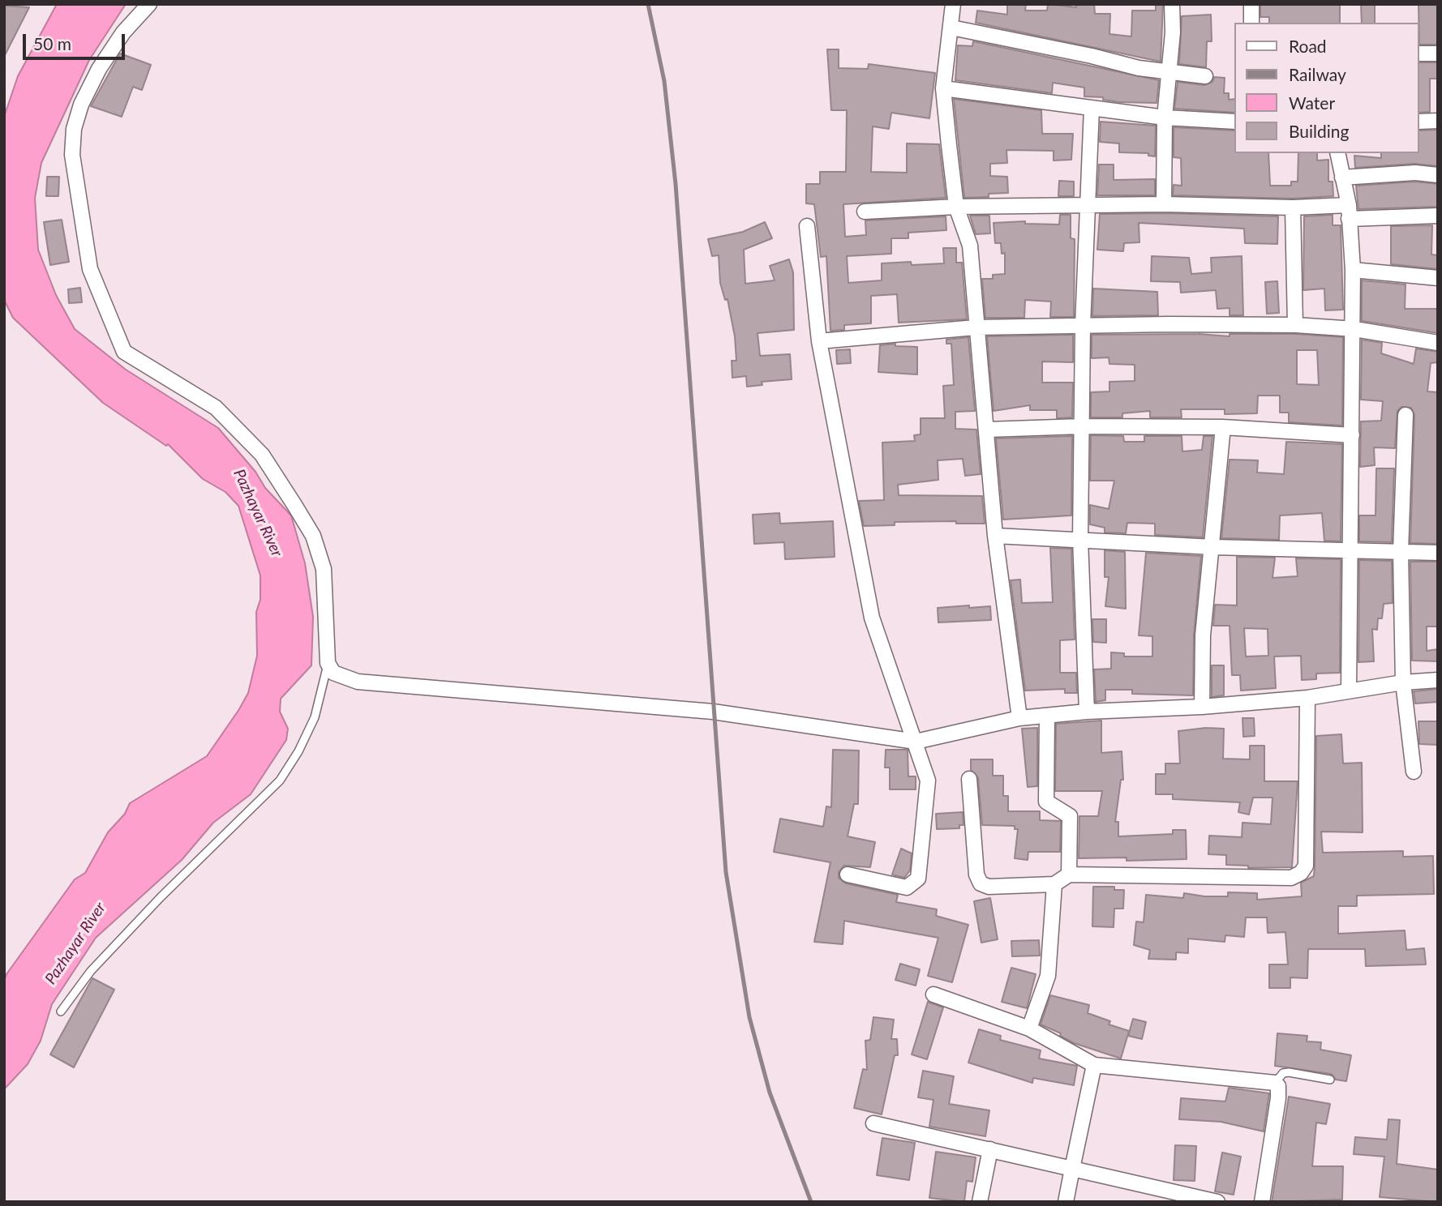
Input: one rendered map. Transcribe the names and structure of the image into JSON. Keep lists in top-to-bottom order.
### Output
{
  "water": ["Pazhayar River"],
  "legend": [
    "Road",
    "Railway",
    "Water",
    "Building"
  ],
  "scale_bar": "50 m"
}
